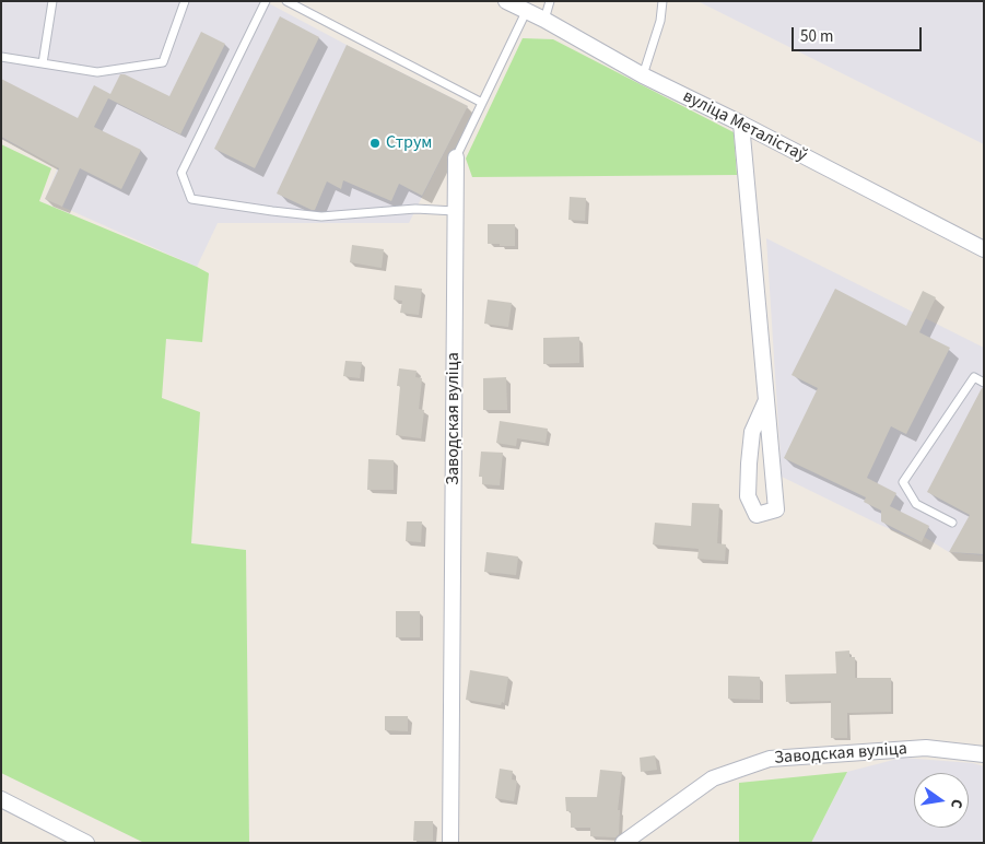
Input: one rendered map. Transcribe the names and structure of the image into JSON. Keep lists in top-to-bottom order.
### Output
{
  "streets": {
    "street": ["вуліца Металістаў", "Заводская вуліца"]
  },
  "crossings": [
    ["вуліца Металістаў", "Заводская вуліца"]
  ],
  "places": ["Струм"],
  "scale_bar": "50 m",
  "north": "right"
}
